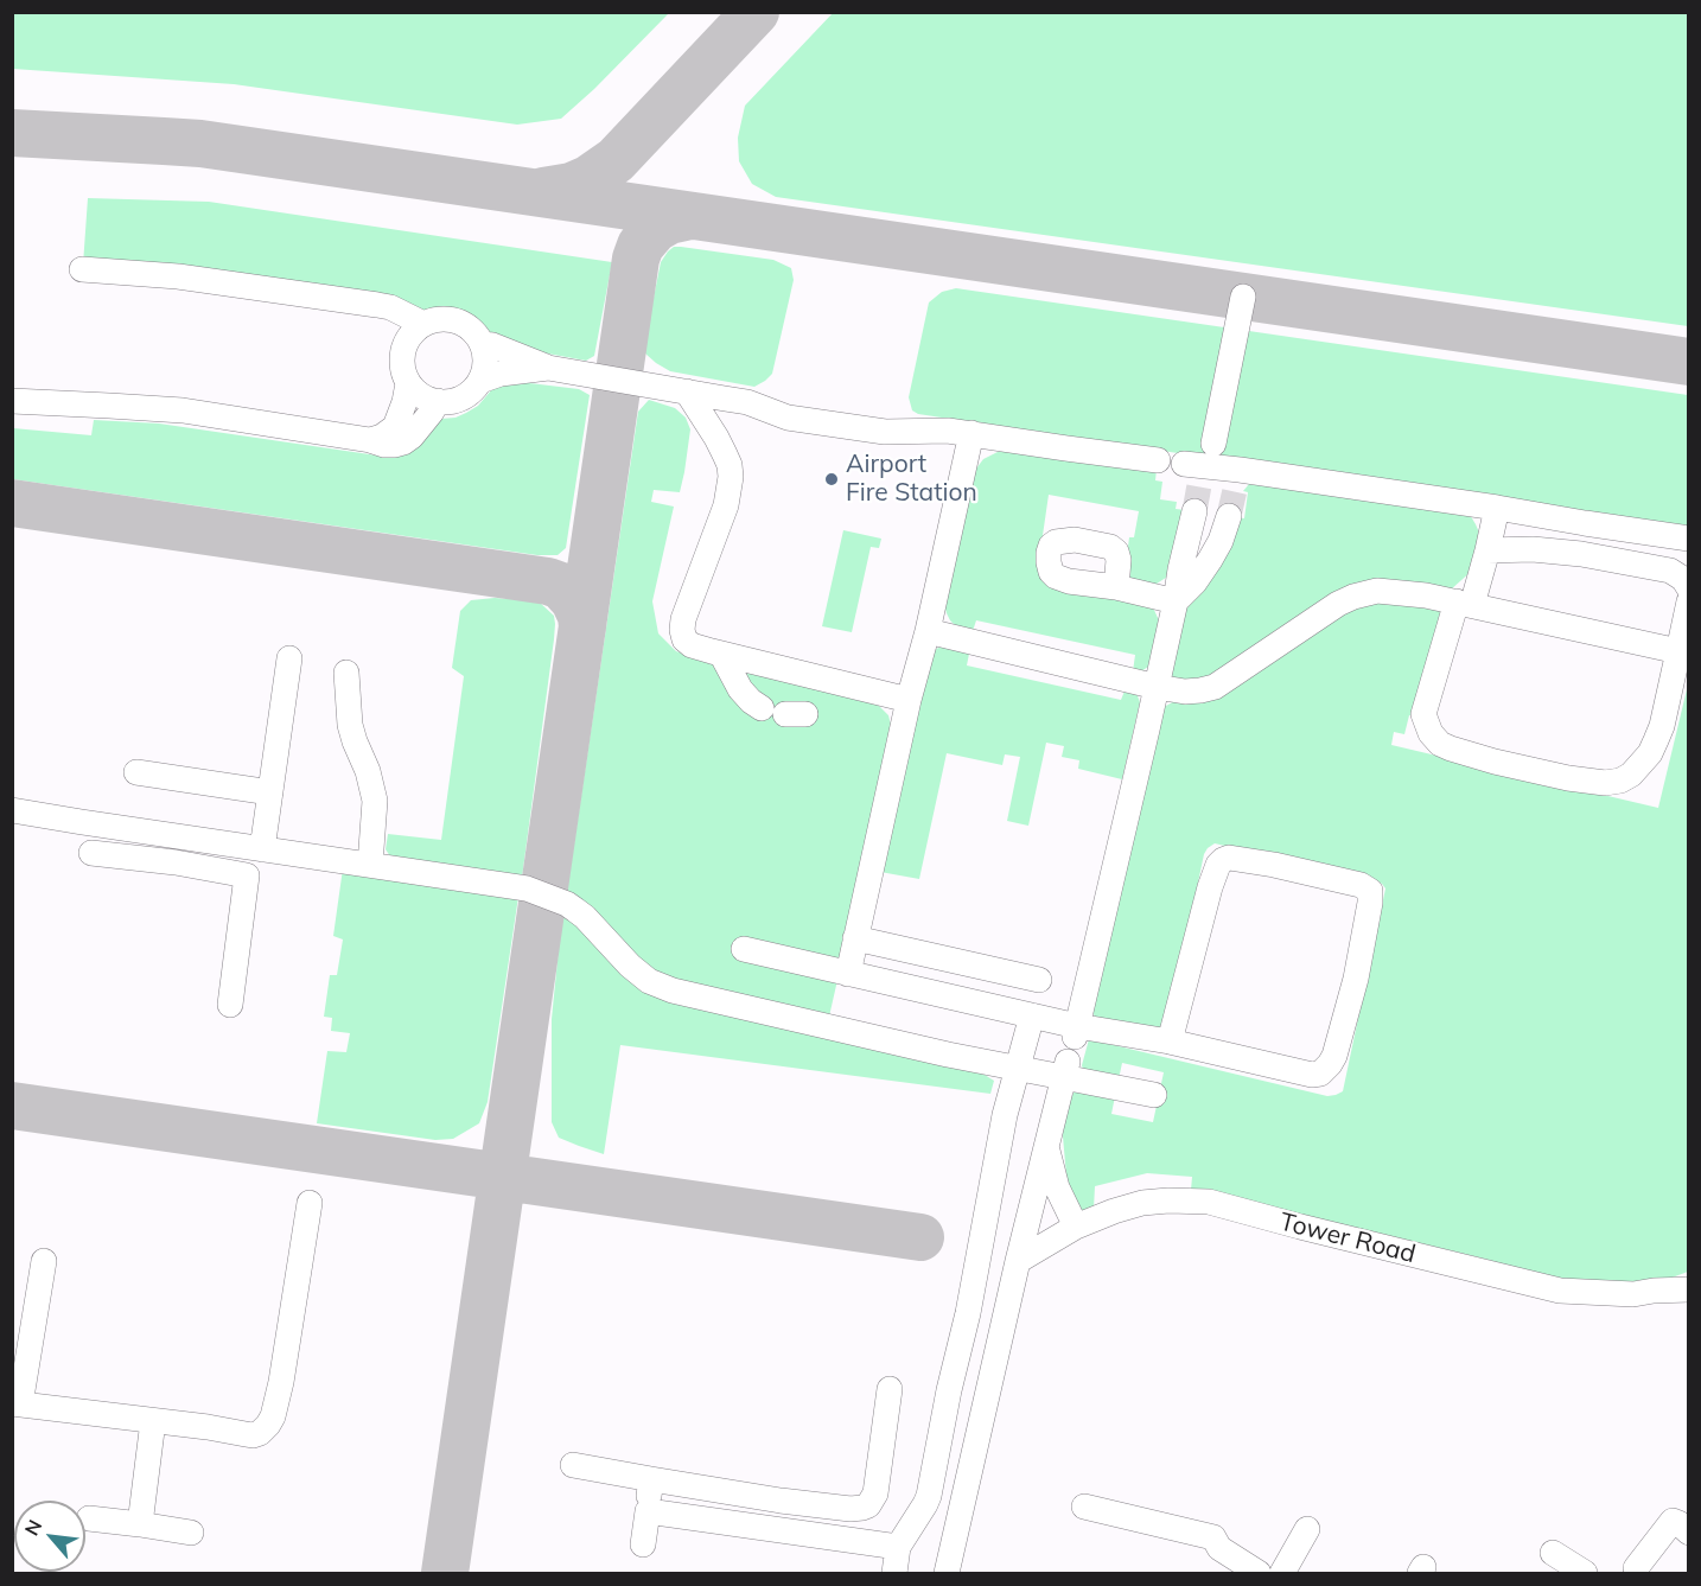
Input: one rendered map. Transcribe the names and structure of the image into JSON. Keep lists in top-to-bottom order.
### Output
{
  "streets": {
    "street": ["Tower Road"]
  },
  "places": ["Airport Fire Station"],
  "north": "top left"
}
